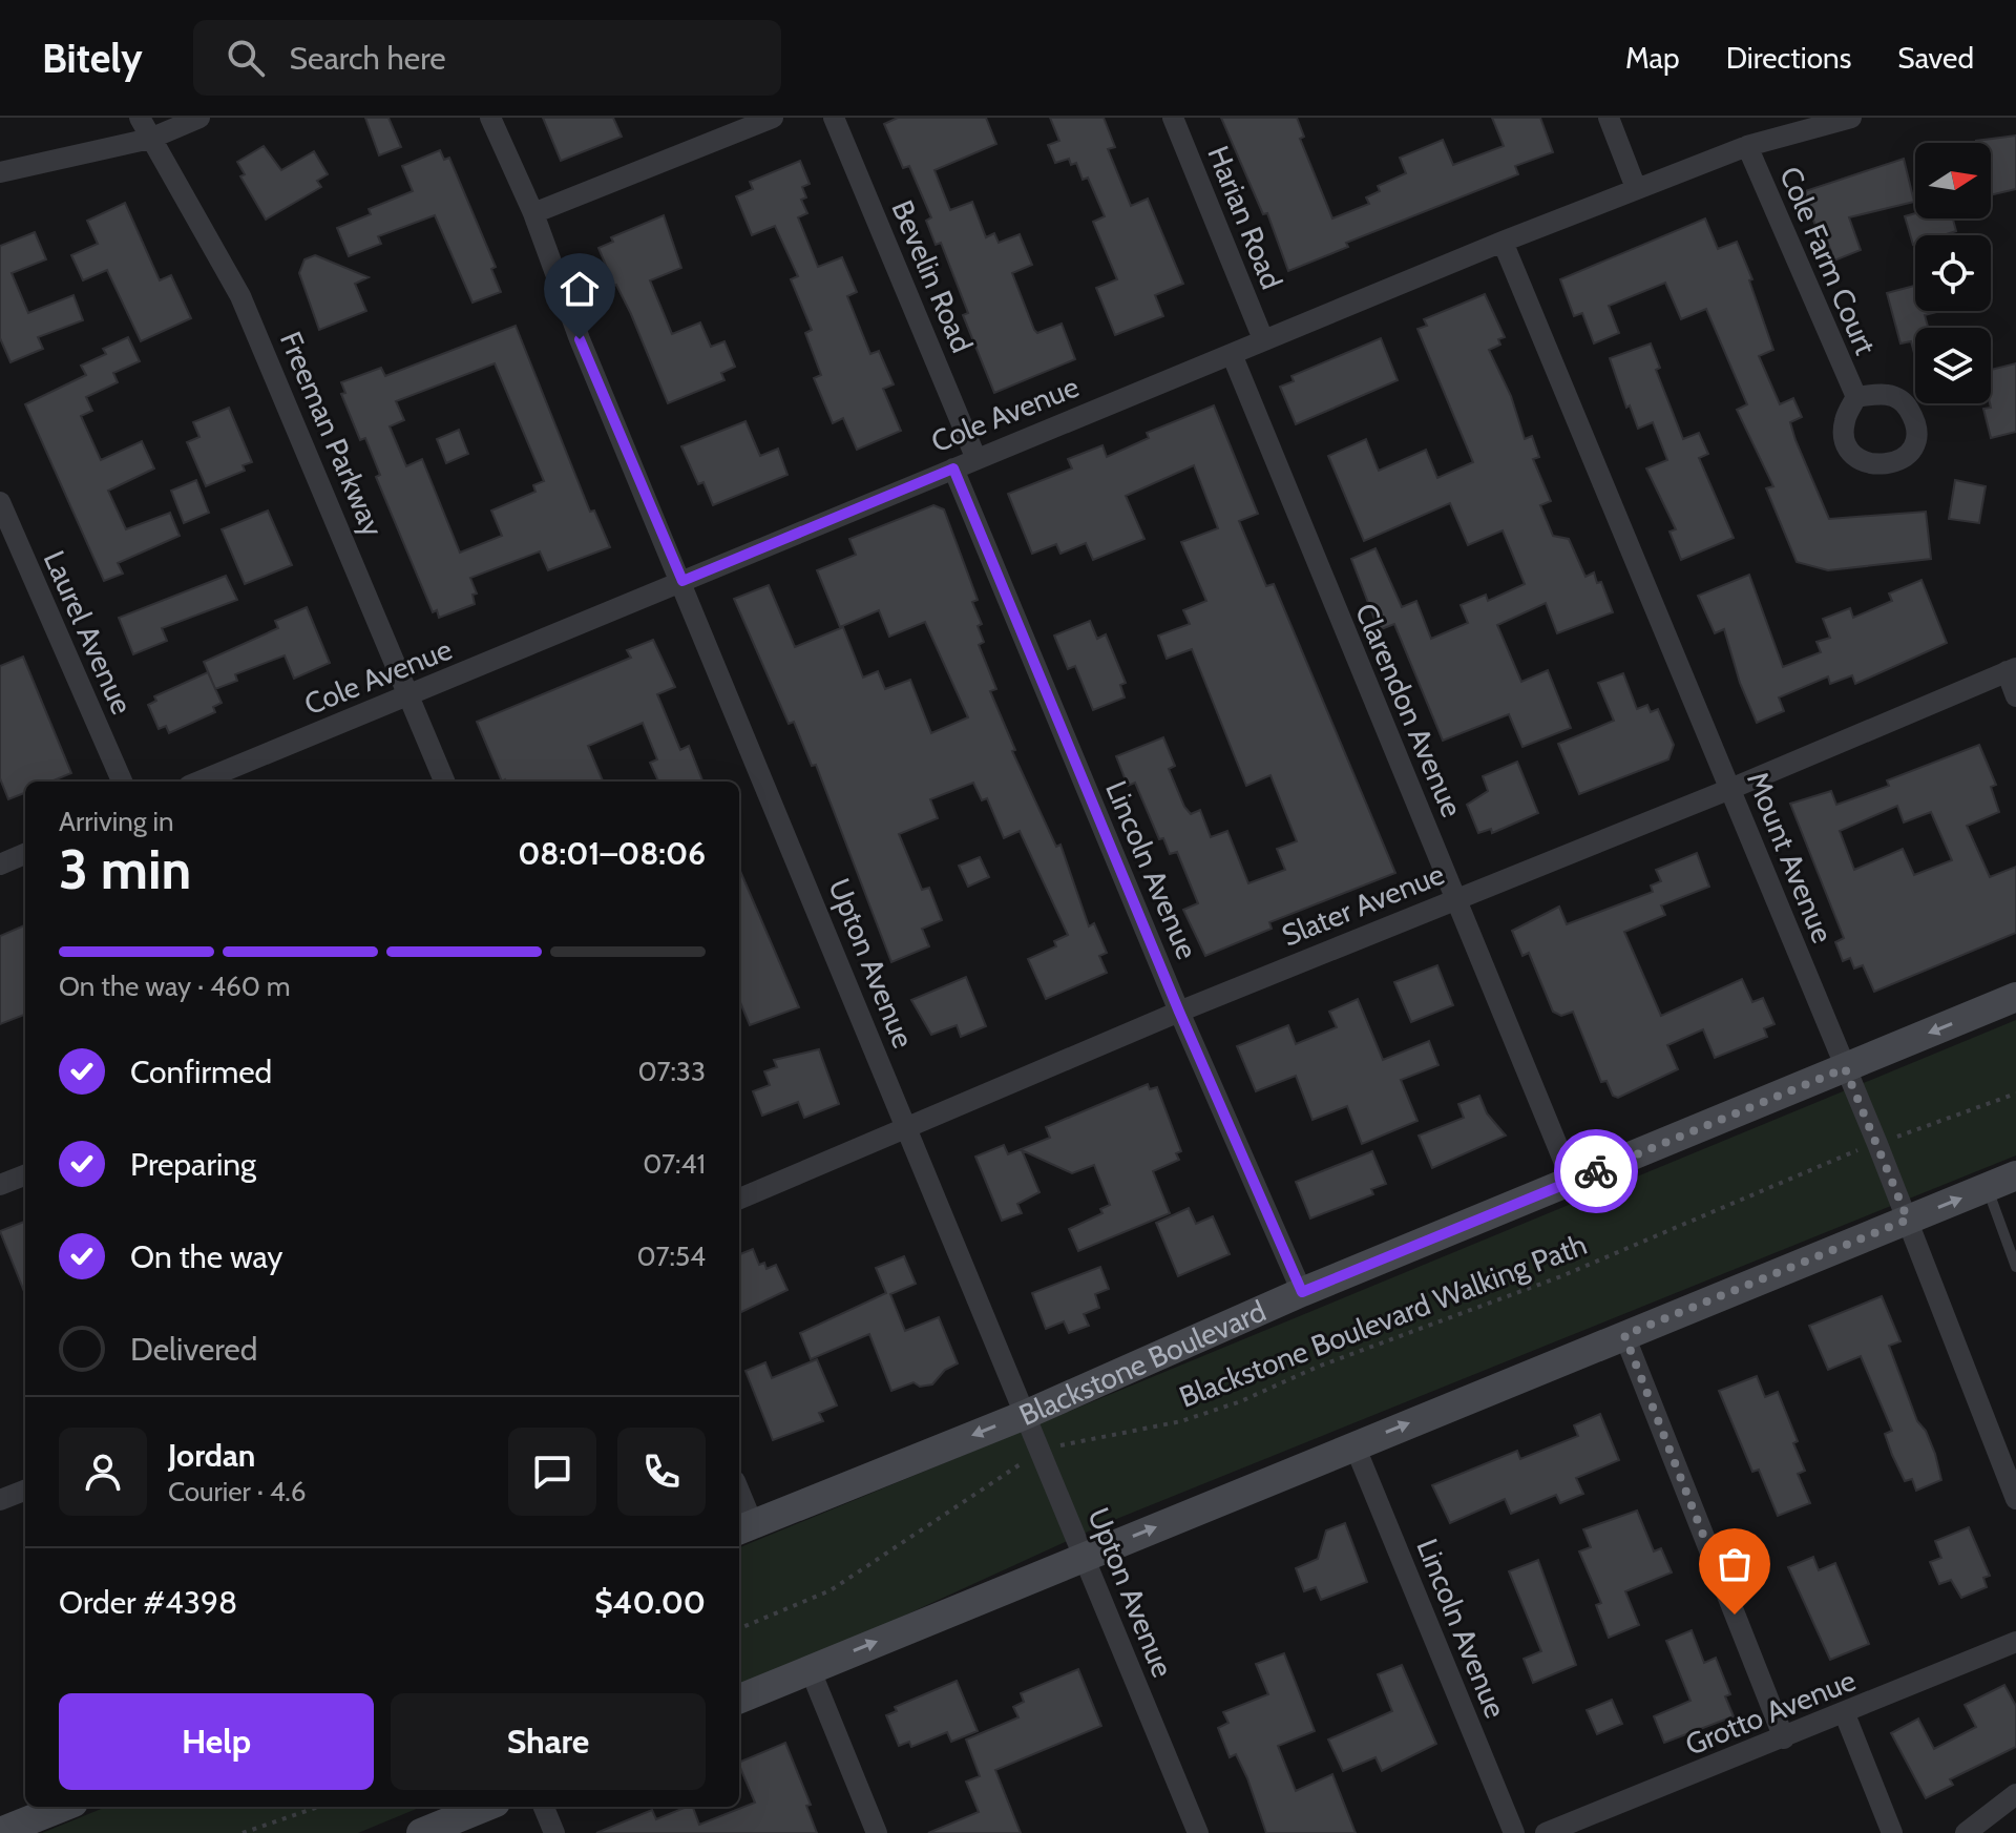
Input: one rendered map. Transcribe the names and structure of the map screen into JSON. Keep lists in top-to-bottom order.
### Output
{
  "streets": {
    "main road": ["Blackstone Boulevard"],
    "street": [
      "Harian Road",
      "Cole Farm Court",
      "Bevelin Road",
      "Cole Avenue",
      "Freeman Parkway",
      "Laurel Avenue",
      "Clarendon Avenue",
      "Mount Avenue",
      "Lincoln Avenue",
      "Slater Avenue",
      "Upton Avenue",
      "Grotto Avenue"
    ],
    "path": ["Blackstone Boulevard Walking Path"]
  },
  "crossings": [
    ["Harian Road", "Cole Avenue"],
    ["Cole Farm Court", "Cole Avenue"],
    ["Bevelin Road", "Cole Avenue"],
    ["Cole Avenue", "Freeman Parkway"],
    ["Cole Avenue", "Clarendon Avenue"],
    ["Cole Avenue", "Mount Avenue"],
    ["Cole Avenue", "Lincoln Avenue"],
    ["Cole Avenue", "Upton Avenue"],
    ["Clarendon Avenue", "Slater Avenue"],
    ["Clarendon Avenue", "Blackstone Boulevard"],
    ["Mount Avenue", "Slater Avenue"],
    ["Mount Avenue", "Blackstone Boulevard Walking Path"],
    ["Mount Avenue", "Blackstone Boulevard"],
    ["Lincoln Avenue", "Slater Avenue"],
    ["Lincoln Avenue", "Blackstone Boulevard"],
    ["Slater Avenue", "Upton Avenue"],
    ["Upton Avenue", "Blackstone Boulevard Walking Path"],
    ["Upton Avenue", "Blackstone Boulevard"]
  ],
  "north": "right",
  "page": {
    "header": "Bitely",
    "search": "Search here",
    "nav": ["Map", "Directions", "Saved"],
    "heading": ["3 min", "Arriving in", "08:01–08:06"],
    "panel": [
      "Jordan",
      "Courier · 4.6",
      "Order #4398",
      "$40.00"
    ],
    "bar": "On the way · 460 m",
    "list": [
      ["Confirmed", "07:33"],
      ["Preparing", "07:41"],
      ["On the way", "07:54"],
      "Delivered"
    ],
    "buttons": ["Help", "Share"]
  }
}
